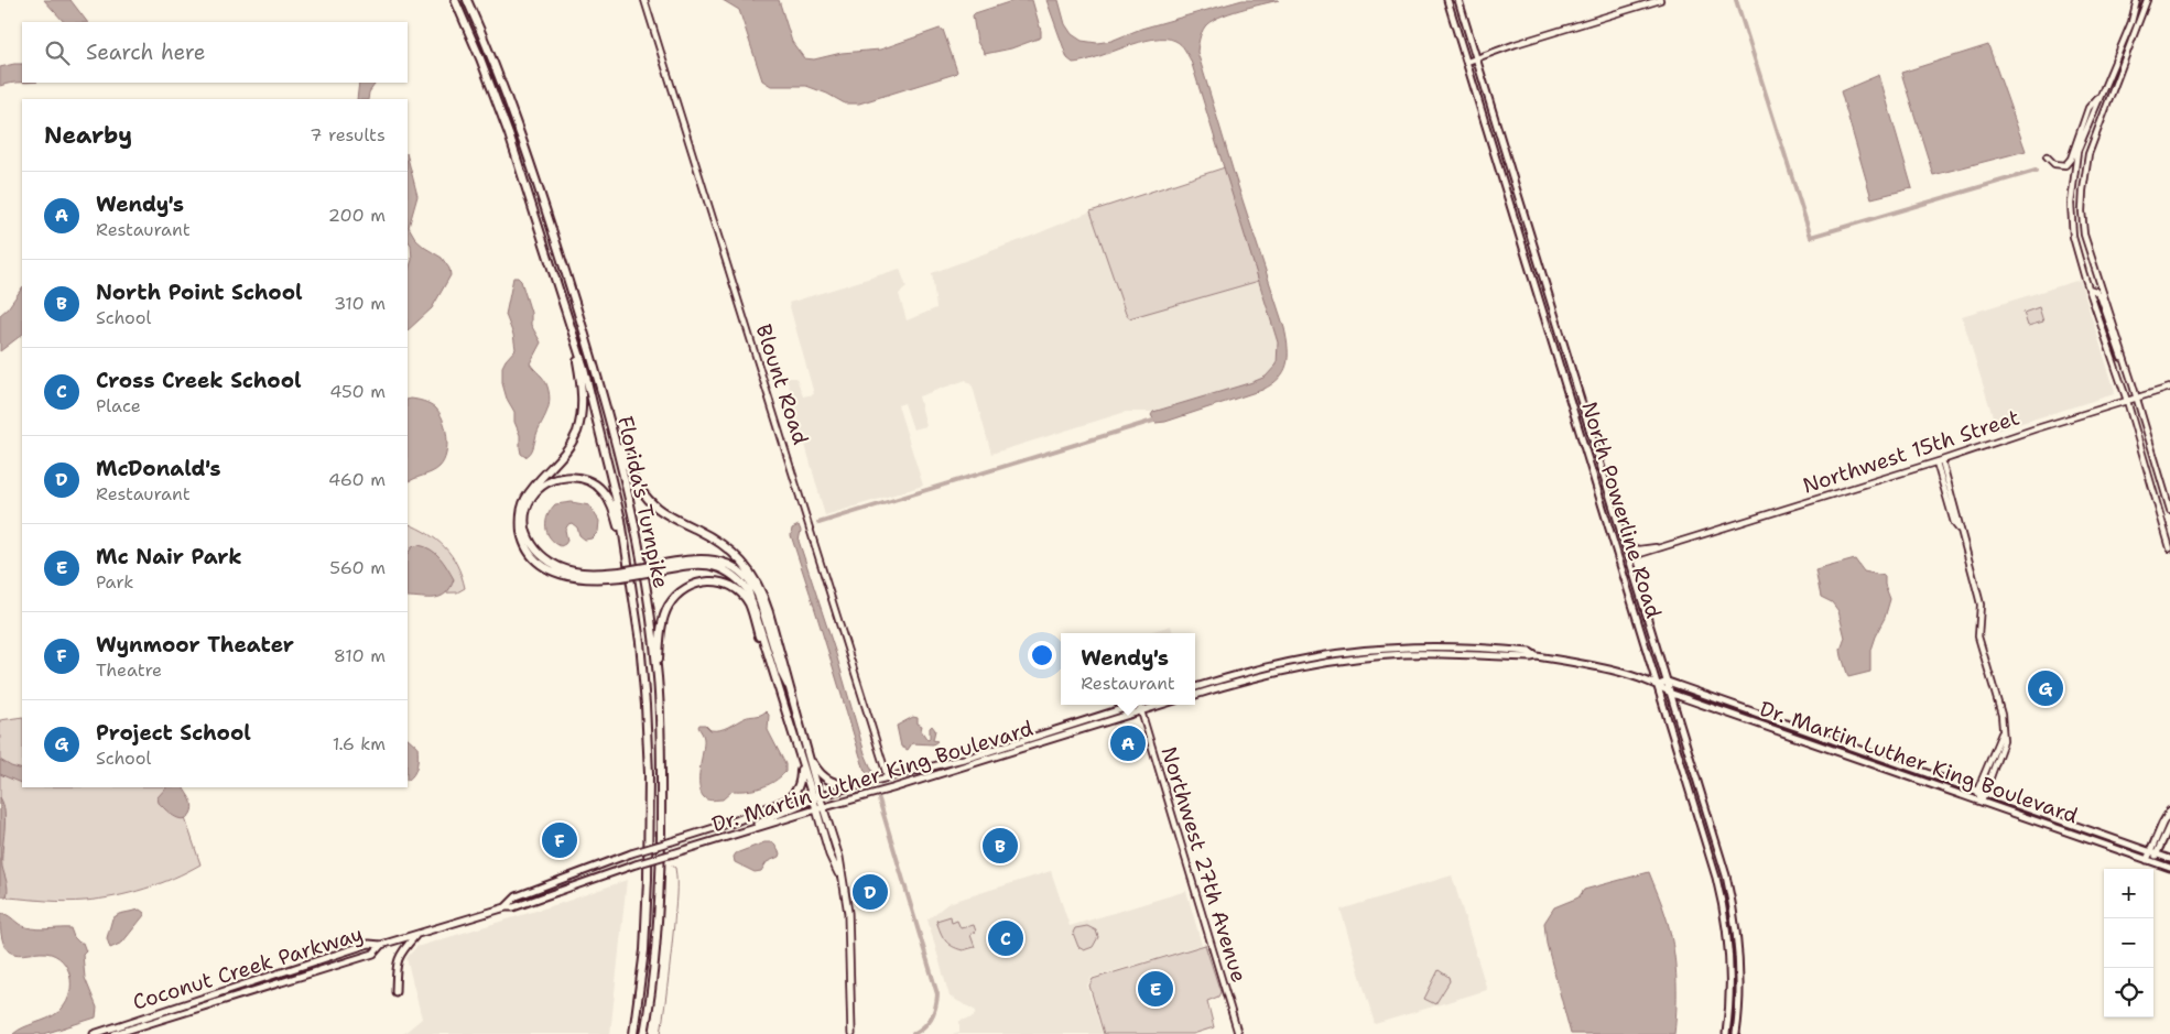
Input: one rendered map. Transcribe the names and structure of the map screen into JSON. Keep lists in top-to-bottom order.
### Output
{
  "streets": {
    "highway": ["Florida's Turnpike"],
    "main road": ["North Powerline Road", "Dr. Martin Luther King Boulevard", "Coconut Creek Parkway"],
    "street": ["Blount Road", "Northwest 15th Street", "Northwest 27th Avenue"]
  },
  "crossings": [
    ["Blount Road", "Dr. Martin Luther King Boulevard"],
    ["Northwest 15th Street", "North Powerline Road"],
    ["North Powerline Road", "Dr. Martin Luther King Boulevard"],
    ["Dr. Martin Luther King Boulevard", "Northwest 27th Avenue"],
    ["Dr. Martin Luther King Boulevard", "Coconut Creek Parkway"]
  ],
  "page": {
    "search": "Search here",
    "heading": ["Nearby", "7 results"],
    "list": [
      {
        "mark": "A",
        "name": "Wendy's",
        "note": "Restaurant",
        "value": "200 m"
      },
      {
        "mark": "B",
        "name": "North Point School",
        "note": "School",
        "value": "310 m"
      },
      {
        "mark": "C",
        "name": "Cross Creek School",
        "note": "Place",
        "value": "450 m"
      },
      {
        "mark": "D",
        "name": "McDonald's",
        "note": "Restaurant",
        "value": "460 m"
      },
      {
        "mark": "E",
        "name": "Mc Nair Park",
        "note": "Park",
        "value": "560 m"
      },
      {
        "mark": "F",
        "name": "Wynmoor Theater",
        "note": "Theatre",
        "value": "810 m"
      },
      {
        "mark": "G",
        "name": "Project School",
        "note": "School",
        "value": "1.6 km"
      }
    ],
    "popup": ["Wendy's", "Restaurant"],
    "pins": [
      "G",
      "A",
      "F",
      "B",
      "D",
      "C",
      "E"
    ],
    "map_buttons": ["+", "−"]
  }
}
